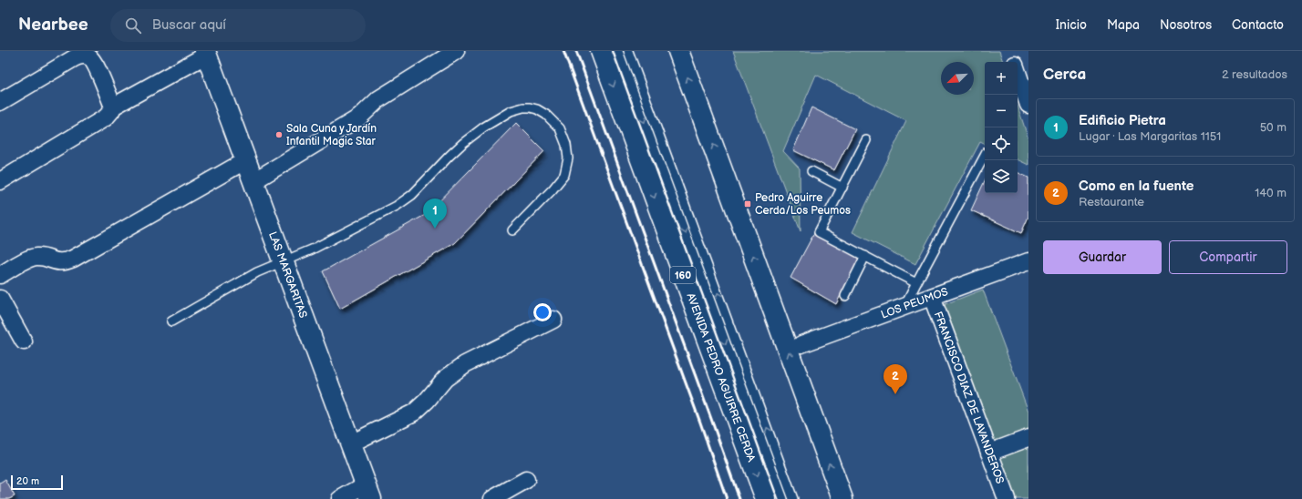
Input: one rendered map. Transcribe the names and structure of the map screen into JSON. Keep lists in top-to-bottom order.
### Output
{
  "streets": {
    "main road": ["LAS MARGARITAS", "160", "AVENIDA PEDRO AGUIRRE CERDA"],
    "street": ["LOS PEUMOS", "FRANCISCO DIAZ DE LAVANDEROS"]
  },
  "crossings": [
    ["LOS PEUMOS", "FRANCISCO DIAZ DE LAVANDEROS"]
  ],
  "places": {
    "other": ["Sala Cuna y Jardín Infantil Magic Star"],
    "transit": ["Pedro Aguirre Cerda/Los Peumos"]
  },
  "scale_bar": "20 m",
  "north": "bottom left",
  "page": {
    "header": "Nearbee",
    "search": "Buscar aquí",
    "nav": [
      "Inicio",
      "Mapa",
      "Nosotros",
      "Contacto"
    ],
    "heading": ["Cerca", "2 resultados"],
    "map_buttons": ["+", "−"],
    "list": [
      {
        "mark": "1",
        "name": "Edificio Pietra",
        "note": "Lugar · Las Margaritas 1151",
        "value": "50 m"
      },
      {
        "mark": "2",
        "name": "Como en la fuente",
        "note": "Restaurante",
        "value": "140 m"
      }
    ],
    "pins": ["1", "2"],
    "buttons": ["Guardar", "Compartir"],
    "scale": "20 m"
  }
}
